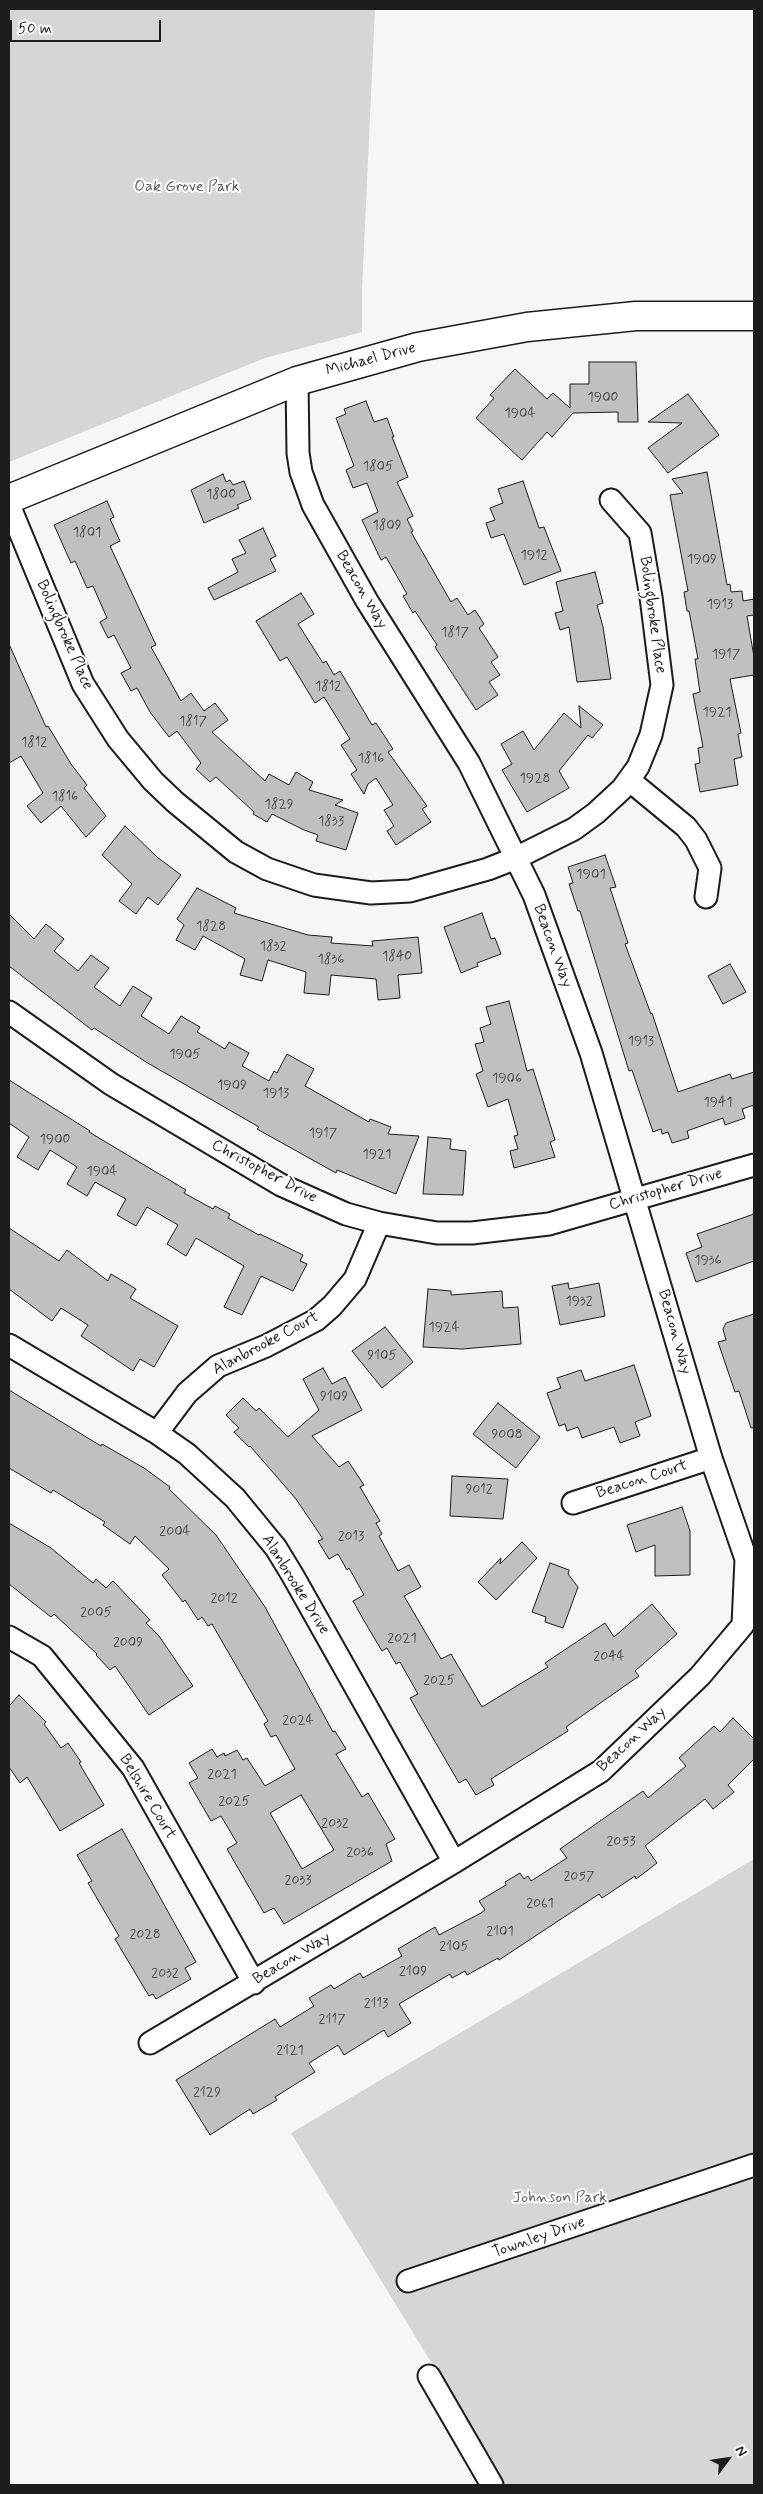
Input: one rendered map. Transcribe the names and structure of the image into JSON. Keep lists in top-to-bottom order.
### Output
{
  "streets": {
    "street": [
      "Michael Drive",
      "Beacon Way",
      "Bolingbroke Place",
      "Christopher Drive",
      "Alanbrooke Court",
      "Beacon Court",
      "Alanbrooke Drive",
      "Belshire Court",
      "Townley Drive"
    ]
  },
  "crossings": [
    ["Michael Drive", "Beacon Way"],
    ["Beacon Way", "Bolingbroke Place"],
    ["Beacon Way", "Christopher Drive"],
    ["Beacon Way", "Beacon Court"],
    ["Beacon Way", "Alanbrooke Drive"],
    ["Beacon Way", "Belshire Court"],
    ["Christopher Drive", "Alanbrooke Court"],
    ["Alanbrooke Court", "Alanbrooke Drive"]
  ],
  "parks": ["Oak Grove Park", "Johnson Park"],
  "house_numbers": [
    "1900",
    "1904",
    "1805",
    "1800",
    "1809",
    "1801",
    "1912",
    "1909",
    "1913",
    "1817",
    "1917",
    "1812",
    "1921",
    "1817",
    "1812",
    "1816",
    "1928",
    "1816",
    "1829",
    "1833",
    "1901",
    "1828",
    "1832",
    "1840",
    "1836",
    "1913",
    "1905",
    "1906",
    "1909",
    "1913",
    "1941",
    "1917",
    "1900",
    "1921",
    "1904",
    "1936",
    "1932",
    "1924",
    "9105",
    "9109",
    "9008",
    "9012",
    "2004",
    "2013",
    "2012",
    "2005",
    "2021",
    "2009",
    "2044",
    "2025",
    "2024",
    "2021",
    "2025",
    "2032",
    "2053",
    "2036",
    "2057",
    "2033",
    "2061",
    "2101",
    "2028",
    "2105",
    "2109",
    "2032",
    "2113",
    "2117",
    "2121",
    "2129"
  ],
  "scale_bar": "50 m",
  "north": "top right"
}
